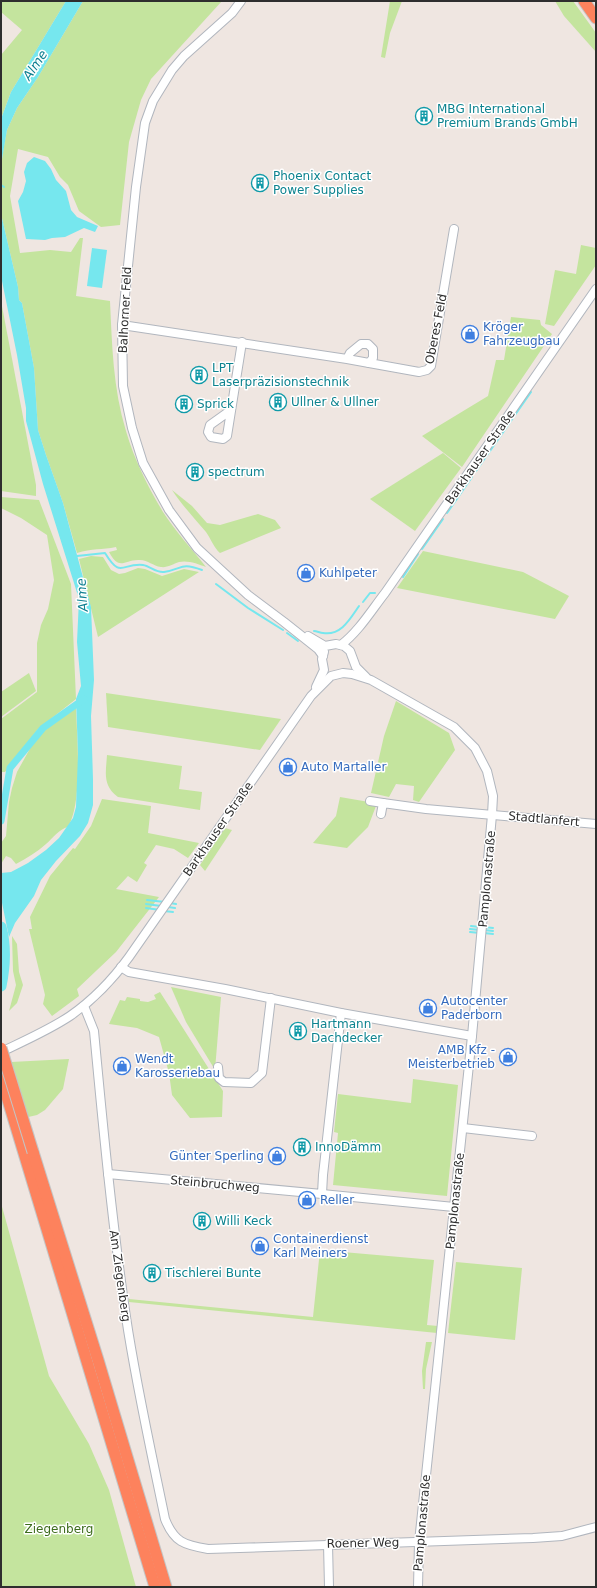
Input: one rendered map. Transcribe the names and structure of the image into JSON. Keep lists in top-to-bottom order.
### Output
{
  "streets": {
    "street": [
      "Balhorner Feld",
      "Oberes Feld",
      "Barkhauser Straße",
      "Stadtlanfert",
      "Pamplonastraße",
      "Steinbruchweg",
      "Am Ziegenberg",
      "Roener Weg"
    ]
  },
  "crossings": [
    ["Balhorner Feld", "Oberes Feld"],
    ["Balhorner Feld", "Barkhauser Straße"],
    ["Barkhauser Straße", "Am Ziegenberg"],
    ["Stadtlanfert", "Pamplonastraße"],
    ["Pamplonastraße", "Steinbruchweg"],
    ["Pamplonastraße", "Roener Weg"],
    ["Steinbruchweg", "Am Ziegenberg"],
    ["Am Ziegenberg", "Roener Weg"]
  ],
  "water": ["Alme"],
  "parks": ["Ziegenberg"],
  "places": {
    "building": [
      "MBG International Premium Brands GmbH",
      "Phoenix Contact Power Supplies",
      "LPT Laserpräzisionstechnik",
      "Ullner & Ullner",
      "Sprick",
      "spectrum",
      "Hartmann Dachdecker",
      "InnoDämm",
      "Willi Keck",
      "Tischlerei Bunte"
    ],
    "shop": [
      "Kröger Fahrzeugbau",
      "Kuhlpeter",
      "Auto Martaller",
      "Autocenter Paderborn",
      "AMB Kfz - Meisterbetrieb",
      "Wendt Karosseriebau",
      "Günter Sperling",
      "Reller",
      "Containerdienst Karl Meiners"
    ]
  }
}
